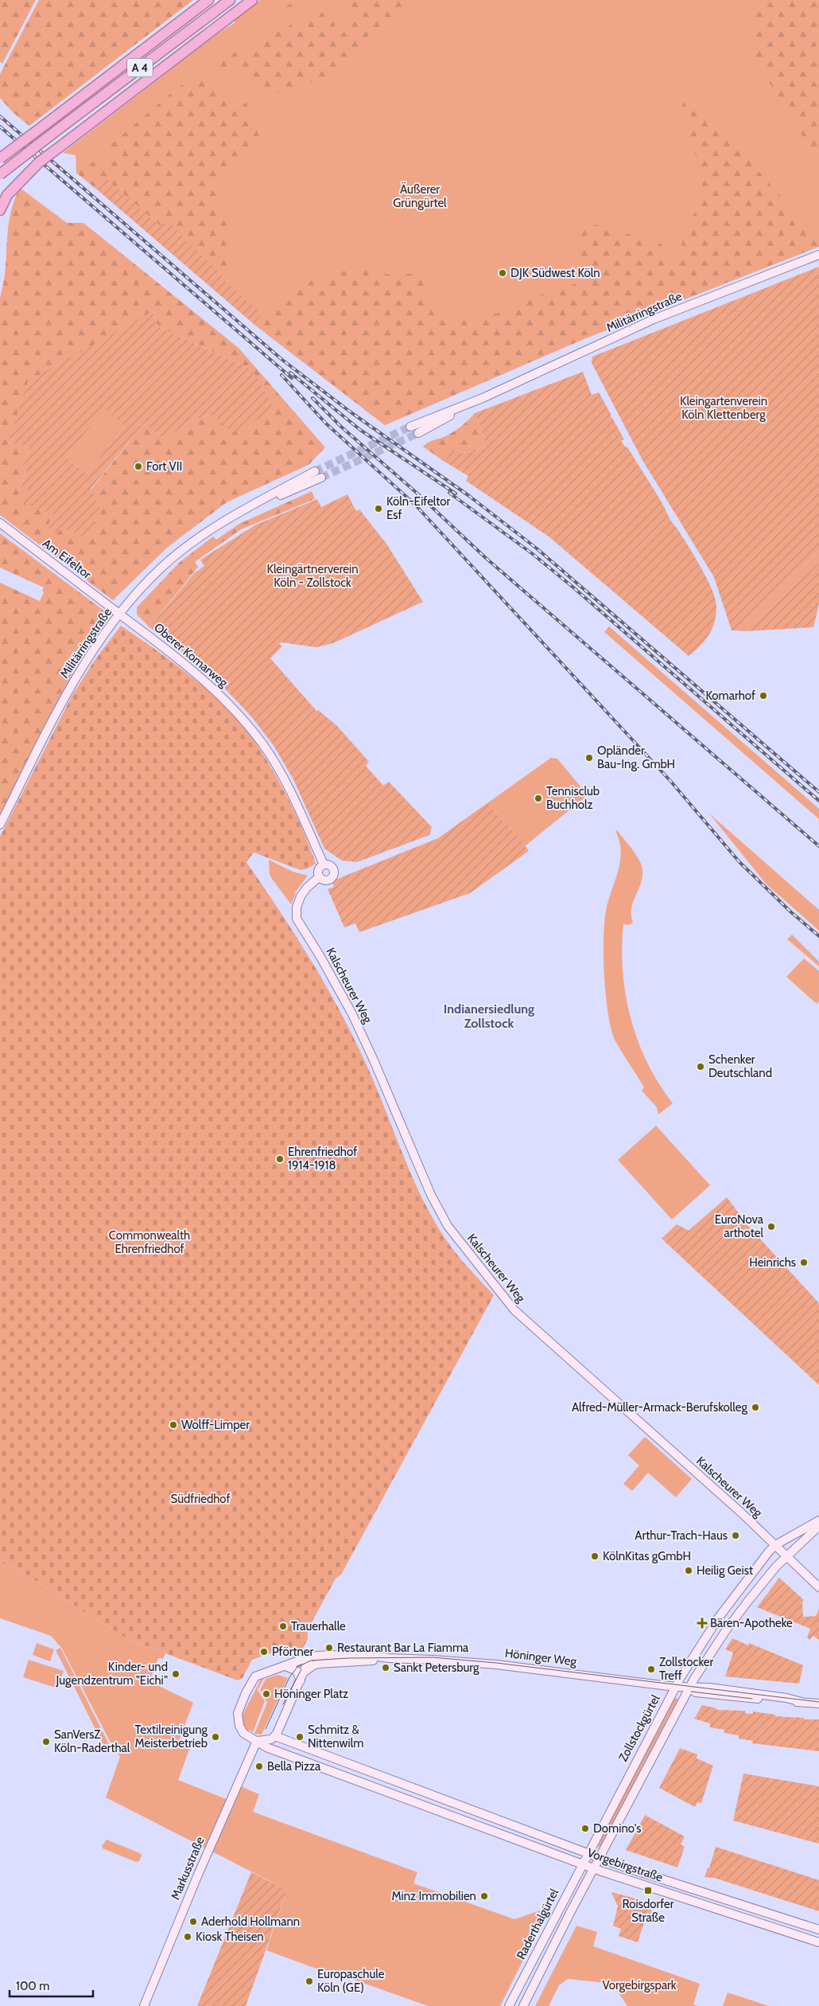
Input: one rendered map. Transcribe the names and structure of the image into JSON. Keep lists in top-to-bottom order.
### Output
{
  "streets": {
    "highway": ["A 4"],
    "street": [
      "Militärringstraße",
      "Am Eifeltor",
      "Oberer Komarweg",
      "Kalscheurer Weg",
      "Höninger Weg",
      "Zollstockgürtel",
      "Vorgebirgstraße",
      "Markusstraße",
      "Raderthalgürtel"
    ]
  },
  "crossings": [
    ["Militärringstraße", "Am Eifeltor"],
    ["Militärringstraße", "Oberer Komarweg"],
    ["Am Eifeltor", "Oberer Komarweg"],
    ["Oberer Komarweg", "Kalscheurer Weg"],
    ["Kalscheurer Weg", "Zollstockgürtel"],
    ["Höninger Weg", "Zollstockgürtel"],
    ["Zollstockgürtel", "Vorgebirgstraße"],
    ["Zollstockgürtel", "Raderthalgürtel"],
    ["Vorgebirgstraße", "Markusstraße"],
    ["Vorgebirgstraße", "Raderthalgürtel"]
  ],
  "districts": ["Indianersiedlung Zollstock"],
  "parks": [
    "Äußerer Grüngürtel",
    "Kleingartenverein Köln Klettenberg",
    "Kleingärtnerverein Köln - Zollstock",
    "Commonwealth Ehrenfriedhof",
    "Südfriedhof",
    "Vorgebirgspark"
  ],
  "places": {
    "other": [
      "DJK Südwest Köln",
      "Fort VII",
      "Köln-Eifeltor Esf",
      "Komarhof",
      "Opländer Bau-Ing. GmbH",
      "Tennisclub Buchholz",
      "Schenker Deutschland",
      "Ehrenfriedhof 1914-1918",
      "EuroNova arthotel",
      "Heinrichs",
      "Alfred-Müller-Armack-Berufskolleg",
      "Wolff-Limper",
      "Arthur-Trach-Haus",
      "KölnKitas gGmbH",
      "Heilig Geist",
      "Trauerhalle",
      "Restaurant Bar La Fiamma",
      "Pförtner",
      "Sankt Petersburg",
      "Zollstocker Treff",
      "Kinder- und Jugendzentrum \"Eichi\"",
      "Höninger Platz",
      "Textilreinigung Meisterbetrieb",
      "Schmitz & Nittenwilm",
      "SanVersZ Köln-Raderthal",
      "Bella Pizza",
      "Domino's",
      "Minz Immobilien",
      "Aderhold Hollmann",
      "Kiosk Theisen",
      "Europaschule Köln (GE)"
    ],
    "health": ["Bären-Apotheke"],
    "transit": ["Roisdorfer Straße"]
  },
  "scale_bar": "100 m"
}
